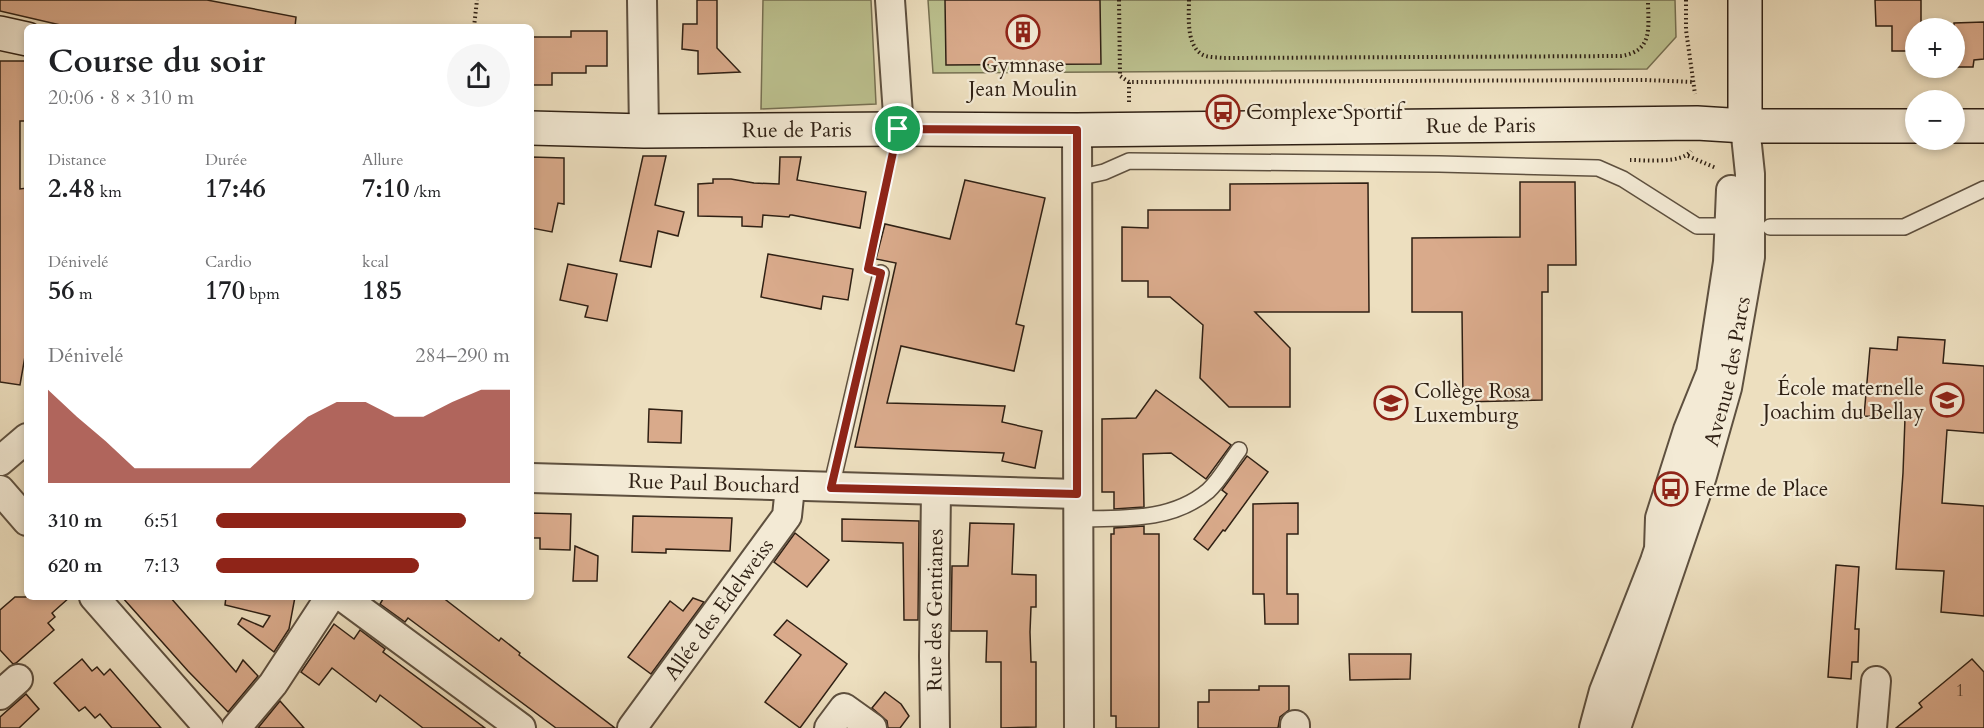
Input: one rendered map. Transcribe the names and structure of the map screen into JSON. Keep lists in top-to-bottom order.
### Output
{
  "streets": {
    "street": [
      "Rue de Paris",
      "Avenue des Parcs",
      "Rue Paul Bouchard",
      "Rue des Gentianes",
      "Allée des Edelweiss"
    ]
  },
  "crossings": [
    ["Rue de Paris", "Avenue des Parcs"],
    ["Rue Paul Bouchard", "Rue des Gentianes"],
    ["Rue Paul Bouchard", "Allée des Edelweiss"]
  ],
  "places": {
    "building": ["Gymnase Jean Moulin"],
    "bus stop": ["Complexe Sportif", "Ferme de Place"],
    "school or university": ["École maternelle Joachim du Bellay", "Collège Rosa Luxemburg"]
  },
  "house_numbers": ["1"],
  "page": {
    "map_buttons": ["+", "−"],
    "heading": ["Course du soir", "20:06 · 8 × 310 m"],
    "stats": [
      ["Distance", "2.48 km"],
      ["Durée", "17:46"],
      ["Allure", "7:10 /km"],
      ["Dénivelé", "56 m"],
      ["Cardio", "170 bpm"],
      ["kcal", "185"]
    ],
    "chart": ["Dénivelé", "284–290 m"],
    "list": [
      {
        "name": "310 m",
        "note": "6:51"
      },
      {
        "name": "620 m",
        "note": "7:13"
      }
    ]
  }
}
